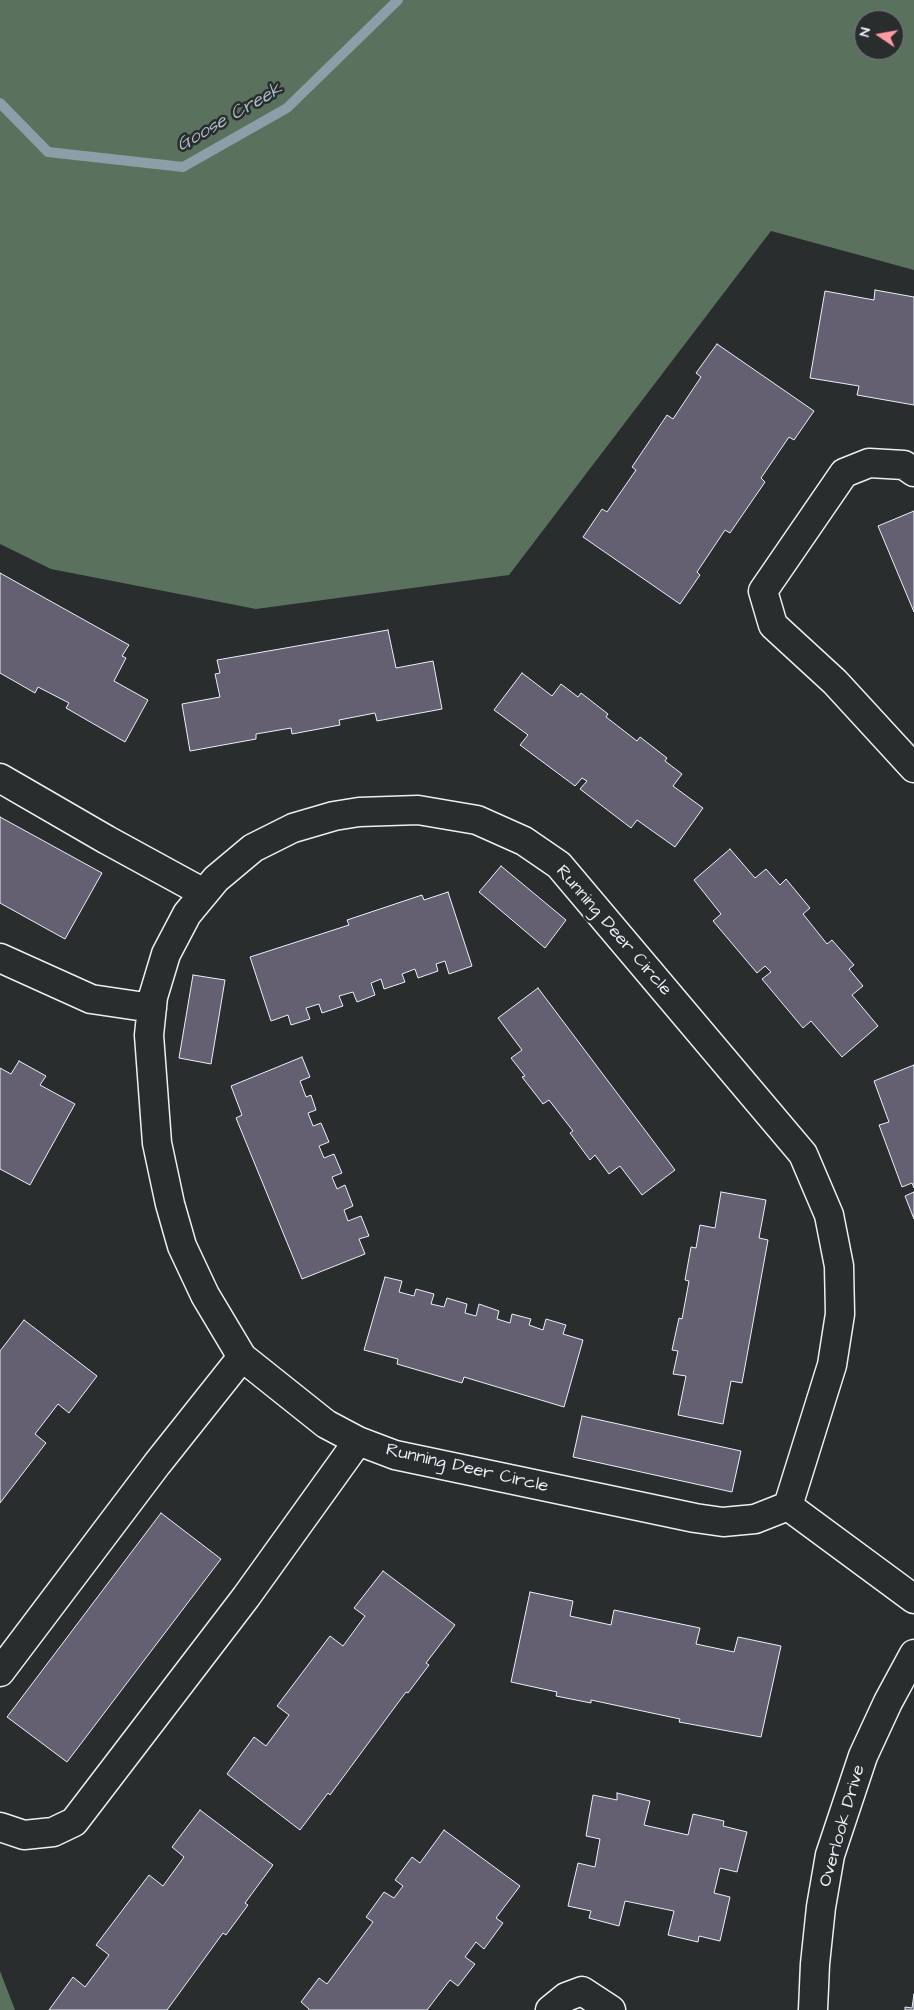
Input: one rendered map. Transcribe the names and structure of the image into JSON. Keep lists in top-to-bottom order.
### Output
{
  "streets": {
    "street": ["Running Deer Circle", "Overlook Drive"]
  },
  "water": ["Goose Creek"],
  "north": "left"
}
